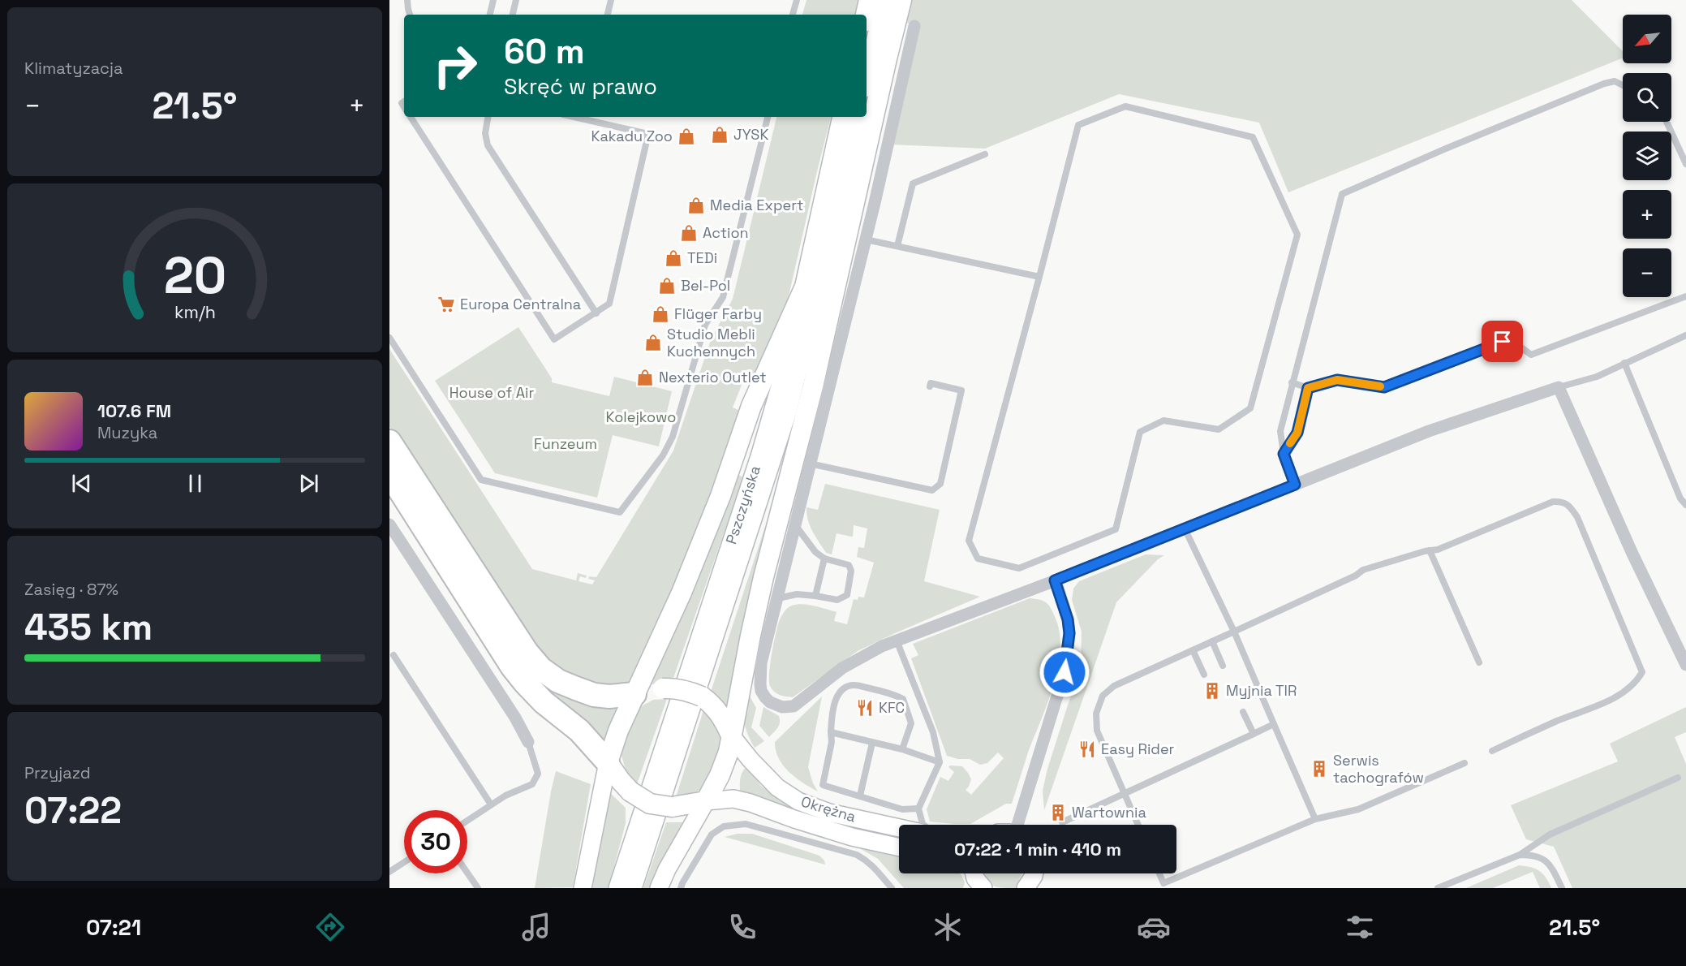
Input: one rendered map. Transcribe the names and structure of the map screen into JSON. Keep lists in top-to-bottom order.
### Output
{
  "streets": {
    "main road": ["Pszczyńska", "Okrężna"]
  },
  "parks": ["House of Air", "Kolejkowo", "Funzeum"],
  "places": {
    "shop": [
      "JYSK",
      "Kakadu Zoo",
      "Media Expert",
      "Action",
      "TEDi",
      "Bel-Pol",
      "Flüger Farby",
      "Studio Mebli Kuchennych",
      "Nexterio Outlet"
    ],
    "supermarket": ["Europa Centralna"],
    "building": ["Myjnia TIR", "Serwis tachografów", "Wartownia"],
    "restaurant": ["KFC", "Easy Rider"]
  },
  "north": "bottom left",
  "page": {
    "tile": [
      "Klimatyzacja",
      ["Zasięg · 87%", "435 km"],
      ["Przyjazd", "07:22"]
    ],
    "map_buttons": ["+", "−"],
    "turn": ["60 m", "Skręć w prawo"],
    "heat": ["−", "21.5°", "+"],
    "song": ["107.6 FM", "Muzyka"],
    "limit": "30",
    "trip": "07:22 · 1 min · 410 m",
    "tabs": ["07:21", "21.5°"],
    "gauge": ["20", "km/h"]
  }
}
